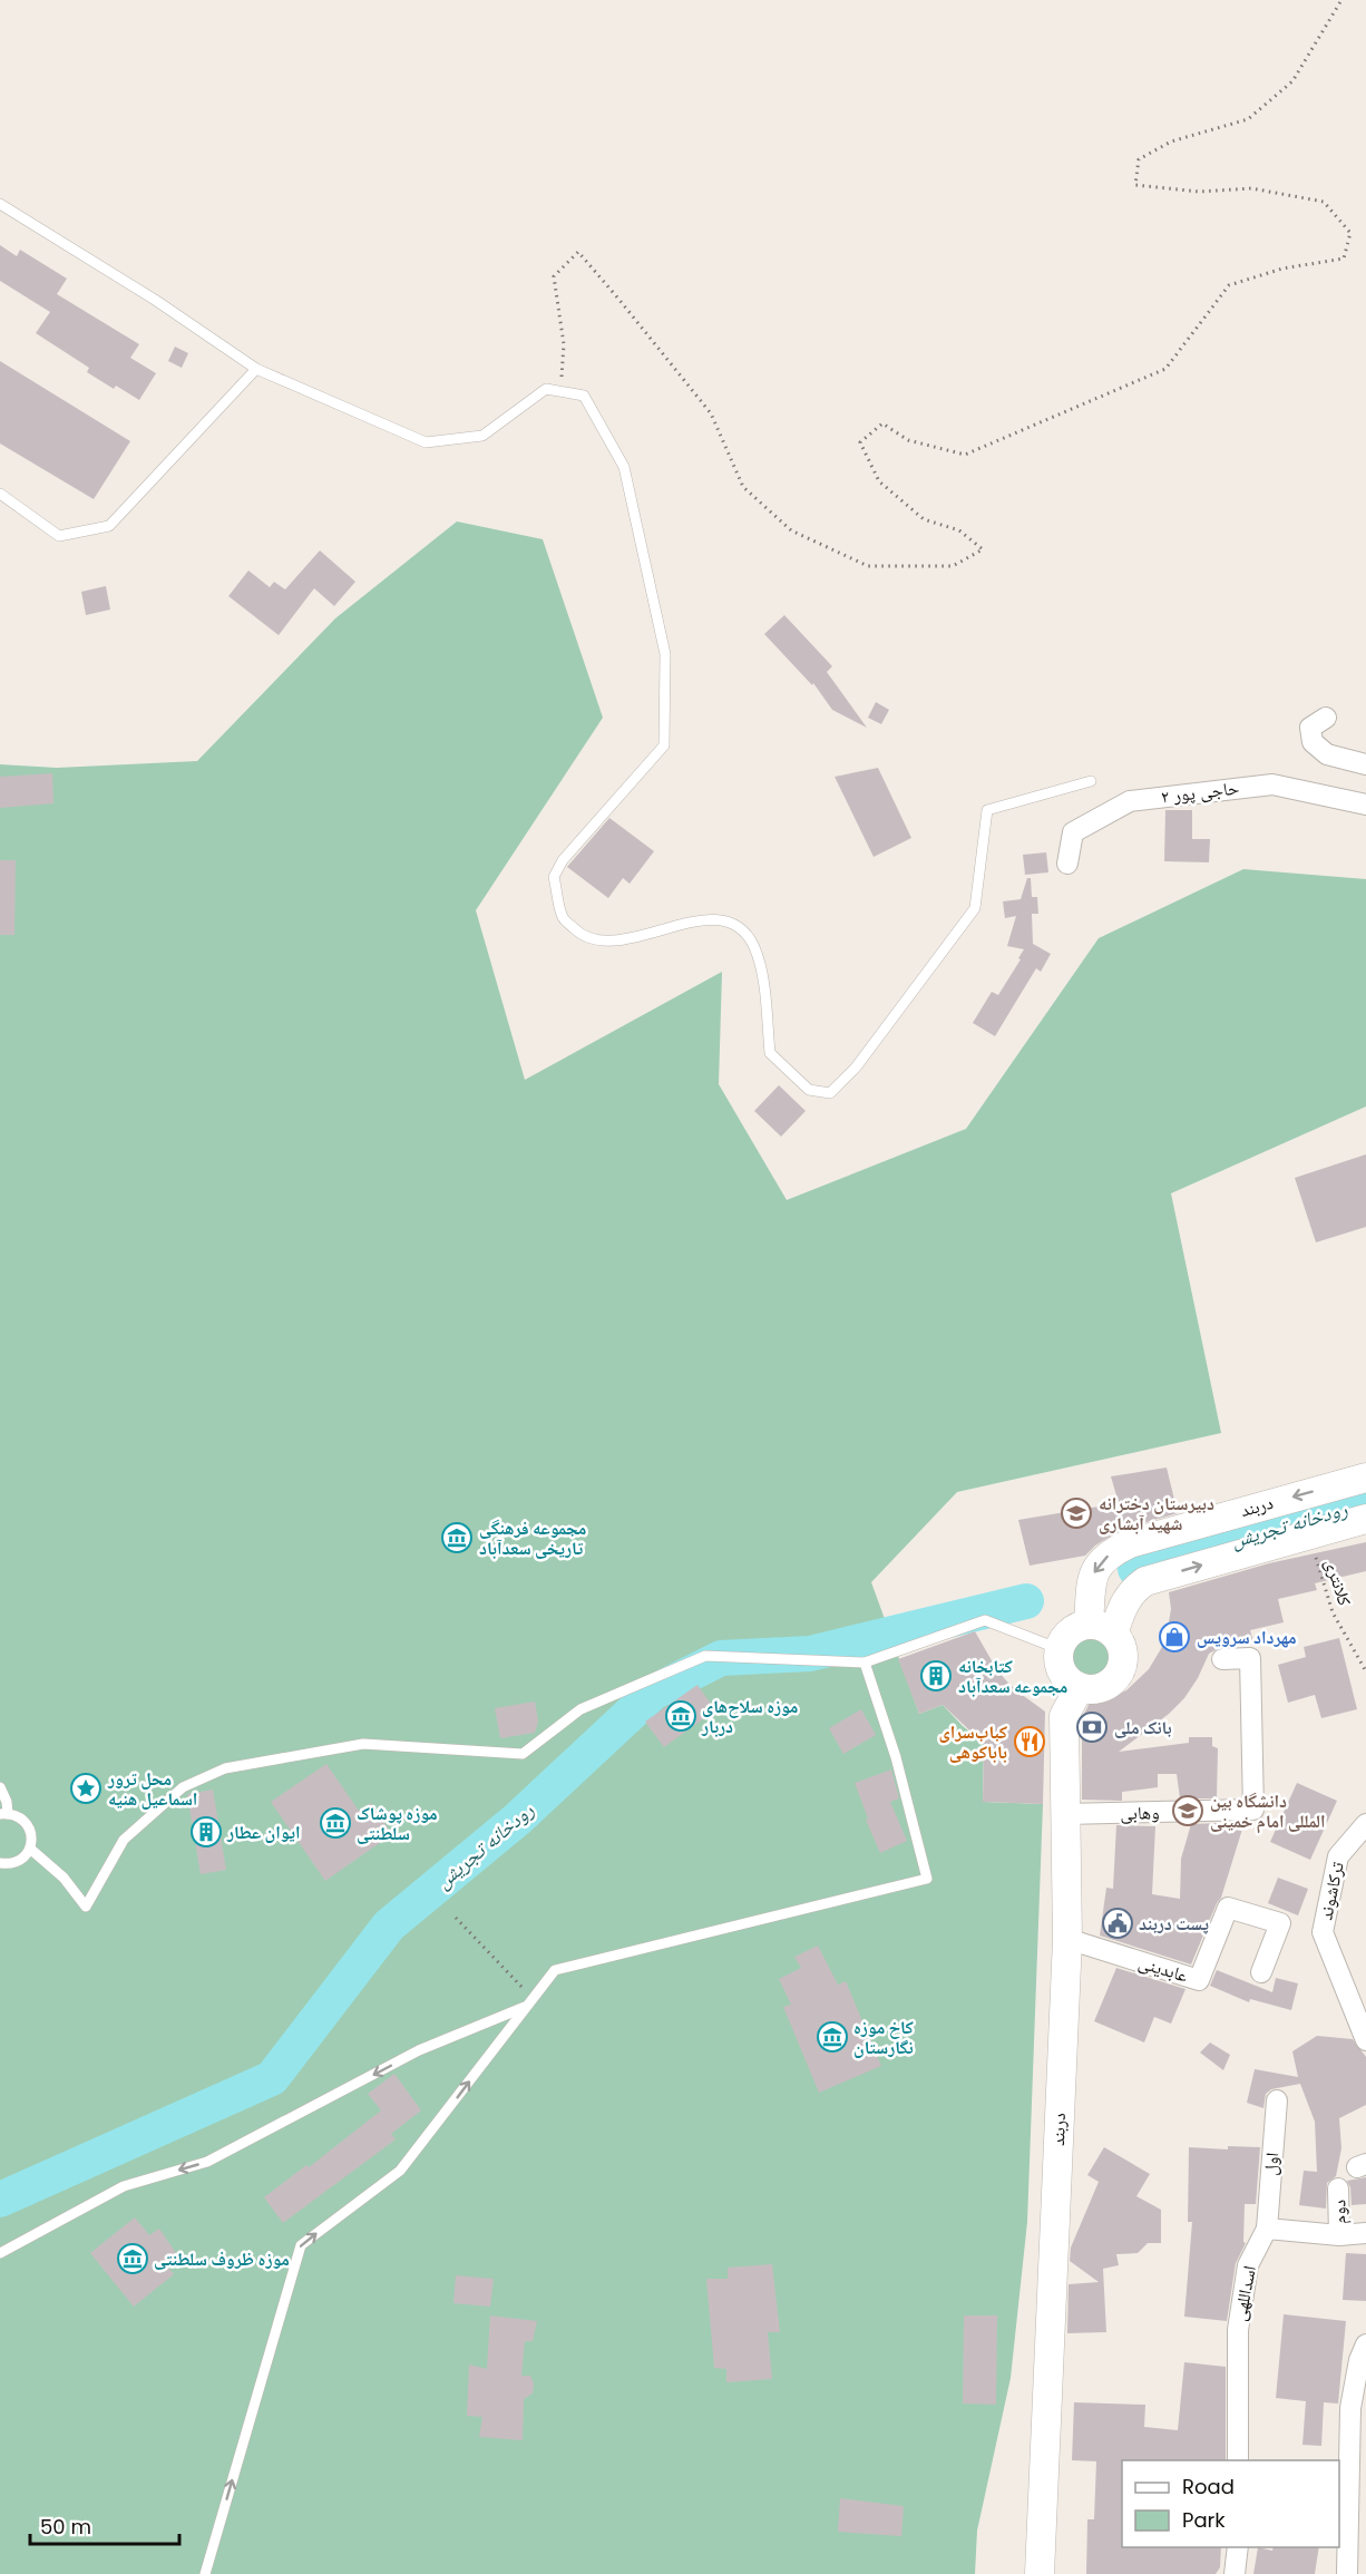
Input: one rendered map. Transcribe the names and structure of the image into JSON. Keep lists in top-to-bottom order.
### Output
{
  "streets": {
    "main road": ["دربند"],
    "street": [
      "حاجی پور ۲",
      "وهابی",
      "ترکاشوند",
      "عابدینی",
      "اول",
      "دوم",
      "اسداللهی"
    ],
    "path": ["کلانتری"]
  },
  "crossings": [
    ["دربند", "وهابی"],
    ["دربند", "عابدینی"],
    ["اول", "اسداللهی"]
  ],
  "water": ["رودخانه تجریش"],
  "places": {
    "school or university": ["دبیرستان دخترانه شهید آبشاری", "دانشگاه بین المللی امام خمینی"],
    "museum": [
      "مجموعه فرهنگی تاریخی سعدآباد",
      "موزه سلاح‌های دربار",
      "موزه پوشاک سلطنتی",
      "کاخ موزه نگارستان",
      "موزه ظروف سلطنتی"
    ],
    "shop": ["مهرداد سرویس"],
    "building": ["کتابخانه مجموعه سعدآباد", "ایوان عطار"],
    "bank": ["بانک ملی"],
    "restaurant": ["کباب‌سرای باباکوهی"],
    "place": ["محل ترور اسماعیل هنیه"],
    "public building": ["پست دربند"]
  },
  "legend": ["Road", "Park"],
  "scale_bar": "50 m"
}
